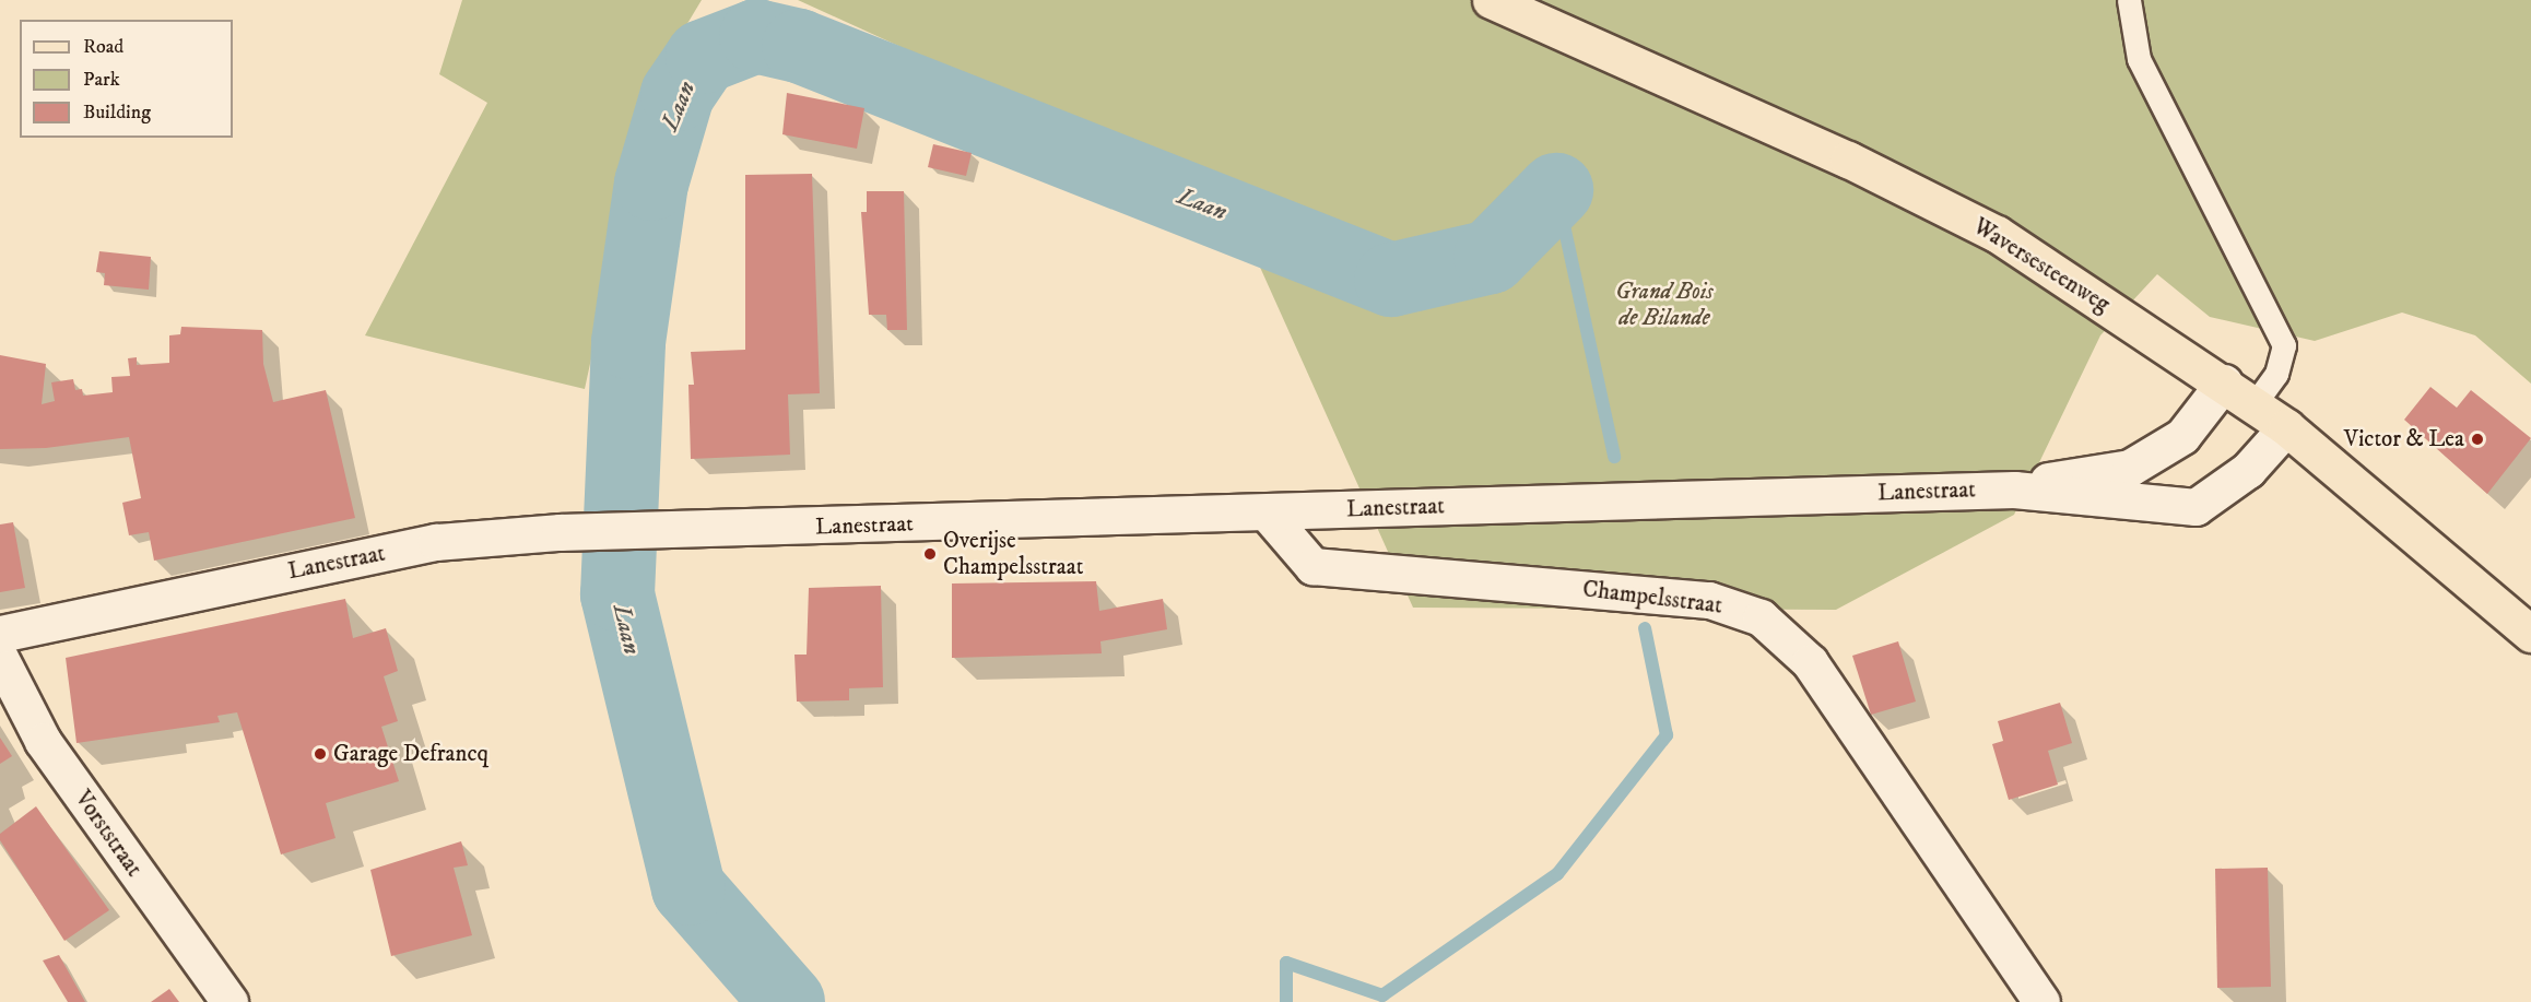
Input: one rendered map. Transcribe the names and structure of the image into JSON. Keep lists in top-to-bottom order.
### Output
{
  "streets": {
    "main road": ["Waversesteenweg"],
    "street": ["Lanestraat", "Champelsstraat", "Vorststraat"]
  },
  "crossings": [
    ["Waversesteenweg", "Lanestraat"],
    ["Lanestraat", "Champelsstraat"]
  ],
  "water": ["Laan"],
  "parks": ["Grand Bois de Bilande"],
  "places": ["Victor & Lea", "Overijse Champelsstraat", "Garage Defrancq"],
  "legend": ["Road", "Park", "Building"]
}
